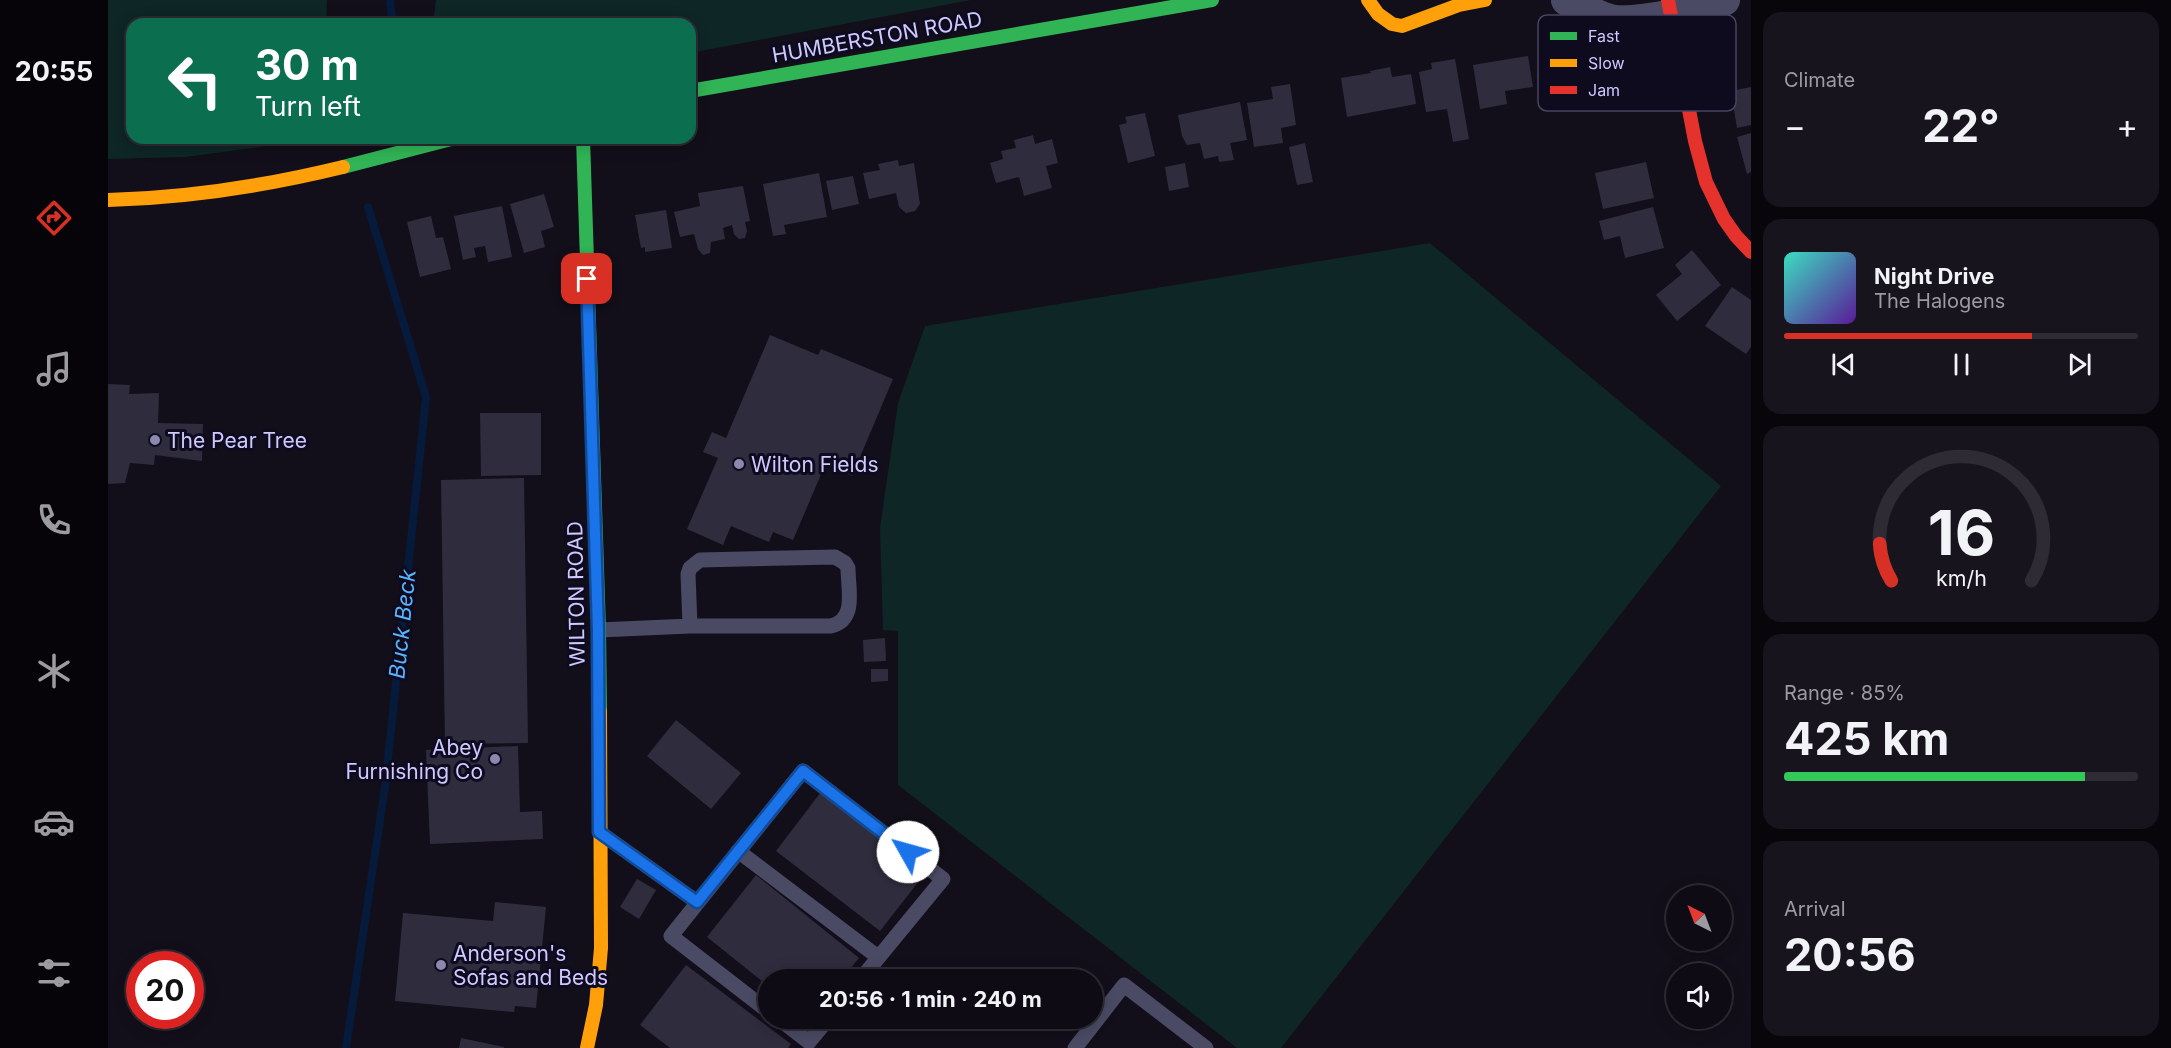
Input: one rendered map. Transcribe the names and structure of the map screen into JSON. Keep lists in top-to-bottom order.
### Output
{
  "streets": {
    "street": ["HUMBERSTON ROAD", "WILTON ROAD"]
  },
  "water": ["Buck Beck"],
  "places": [
    "The Pear Tree",
    "Wilton Fields",
    "Abey Furnishing Co",
    "Anderson's Sofas and Beds"
  ],
  "legend": ["Fast", "Slow", "Jam"],
  "north": "top left",
  "page": {
    "tabs": "20:55",
    "tile": [
      "Climate",
      ["Range · 85%", "425 km"],
      ["Arrival", "20:56"]
    ],
    "turn": ["30 m", "Turn left"],
    "heat": ["−", "22°", "+"],
    "song": ["Night Drive", "The Halogens"],
    "limit": "20",
    "trip": "20:56 · 1 min · 240 m",
    "gauge": ["16", "km/h"]
  }
}
